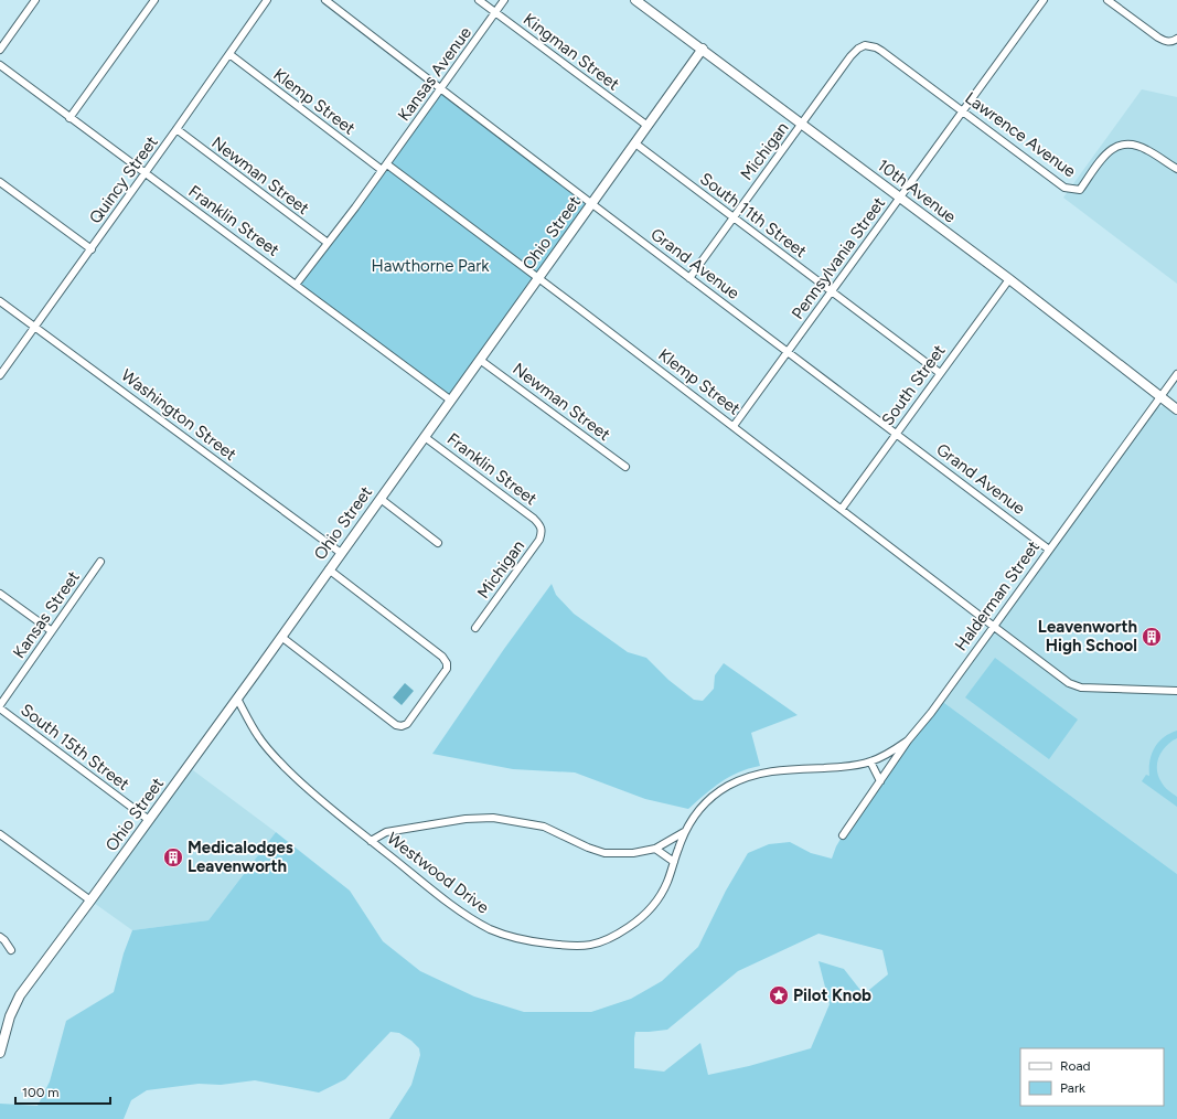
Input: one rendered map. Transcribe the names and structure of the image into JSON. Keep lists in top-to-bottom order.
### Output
{
  "streets": {
    "street": [
      "Kingman Street",
      "Kansas Avenue",
      "Klemp Street",
      "Lawrence Avenue",
      "Michigan",
      "Newman Street",
      "Quincy Street",
      "10th Avenue",
      "South 11th Street",
      "Franklin Street",
      "Ohio Street",
      "Pennsylvania Street",
      "Grand Avenue",
      "South Street",
      "Washington Street",
      "Halderman Street",
      "Kansas Street",
      "South 15th Street",
      "Westwood Drive"
    ]
  },
  "crossings": [
    ["Kingman Street", "Kansas Avenue"],
    ["Kingman Street", "Ohio Street"],
    ["Kansas Avenue", "Klemp Street"],
    ["Kansas Avenue", "Grand Avenue"],
    ["Klemp Street", "Quincy Street"],
    ["Klemp Street", "Ohio Street"],
    ["Klemp Street", "Pennsylvania Street"],
    ["Klemp Street", "South Street"],
    ["Klemp Street", "Halderman Street"],
    ["Lawrence Avenue", "Michigan"],
    ["Lawrence Avenue", "Pennsylvania Street"],
    ["Michigan", "10th Avenue"],
    ["Michigan", "South 11th Street"],
    ["Michigan", "Franklin Street"],
    ["Michigan", "Grand Avenue"],
    ["Newman Street", "Quincy Street"],
    ["Newman Street", "Ohio Street"],
    ["Quincy Street", "Franklin Street"],
    ["Quincy Street", "Washington Street"],
    ["10th Avenue", "Ohio Street"],
    ["10th Avenue", "Pennsylvania Street"],
    ["10th Avenue", "South Street"],
    ["10th Avenue", "Halderman Street"],
    ["South 11th Street", "Ohio Street"],
    ["South 11th Street", "Pennsylvania Street"],
    ["South 11th Street", "South Street"],
    ["Franklin Street", "Ohio Street"],
    ["Ohio Street", "Grand Avenue"],
    ["Ohio Street", "Washington Street"],
    ["Ohio Street", "South 15th Street"],
    ["Ohio Street", "Westwood Drive"],
    ["Pennsylvania Street", "Grand Avenue"],
    ["Grand Avenue", "South Street"],
    ["Grand Avenue", "Halderman Street"],
    ["Halderman Street", "Westwood Drive"],
    ["Kansas Street", "South 15th Street"]
  ],
  "parks": ["Hawthorne Park"],
  "places": {
    "building": ["Leavenworth High School", "Medicalodges Leavenworth"],
    "place": ["Pilot Knob"]
  },
  "legend": ["Road", "Park"],
  "scale_bar": "100 m"
}
